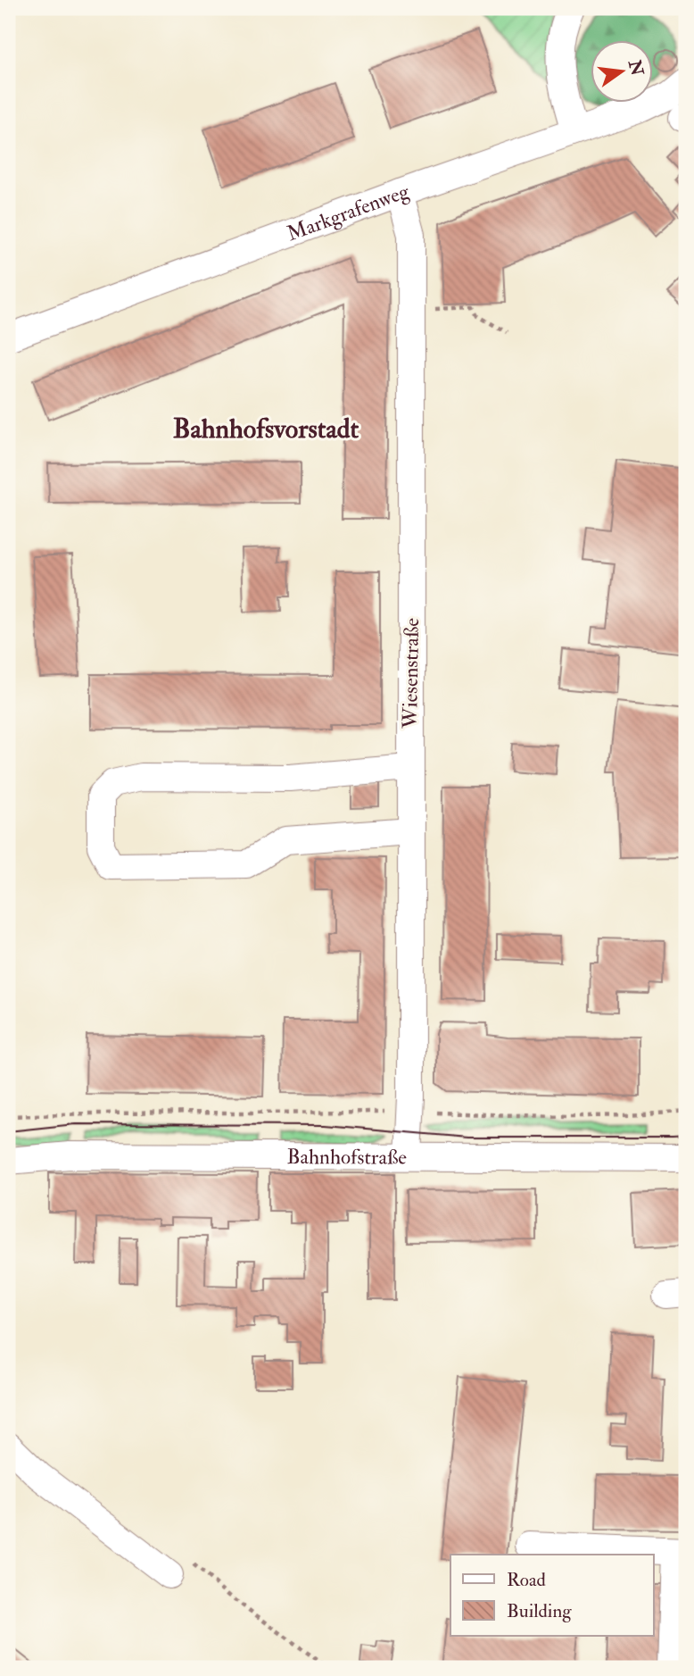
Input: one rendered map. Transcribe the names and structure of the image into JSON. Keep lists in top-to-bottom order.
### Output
{
  "streets": {
    "street": ["Markgrafenweg", "Wiesenstraße", "Bahnhofstraße"]
  },
  "crossings": [
    ["Markgrafenweg", "Wiesenstraße"],
    ["Wiesenstraße", "Bahnhofstraße"]
  ],
  "districts": ["Bahnhofsvorstadt"],
  "legend": ["Road", "Building"],
  "north": "right"
}
